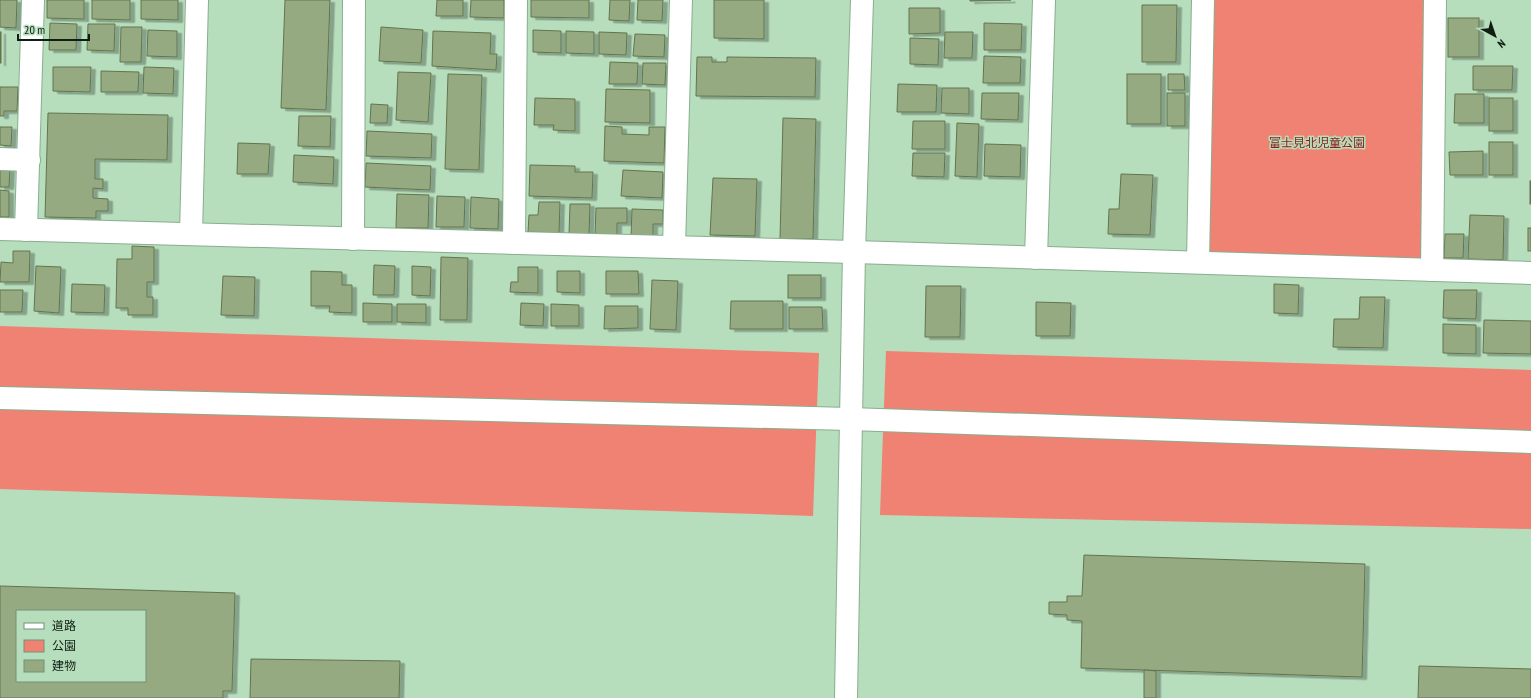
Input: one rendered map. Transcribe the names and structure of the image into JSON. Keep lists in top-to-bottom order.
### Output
{
  "parks": ["富士見北児童公園"],
  "legend": ["道路", "公園", "建物"],
  "scale_bar": "20 m",
  "north": "bottom right"
}
